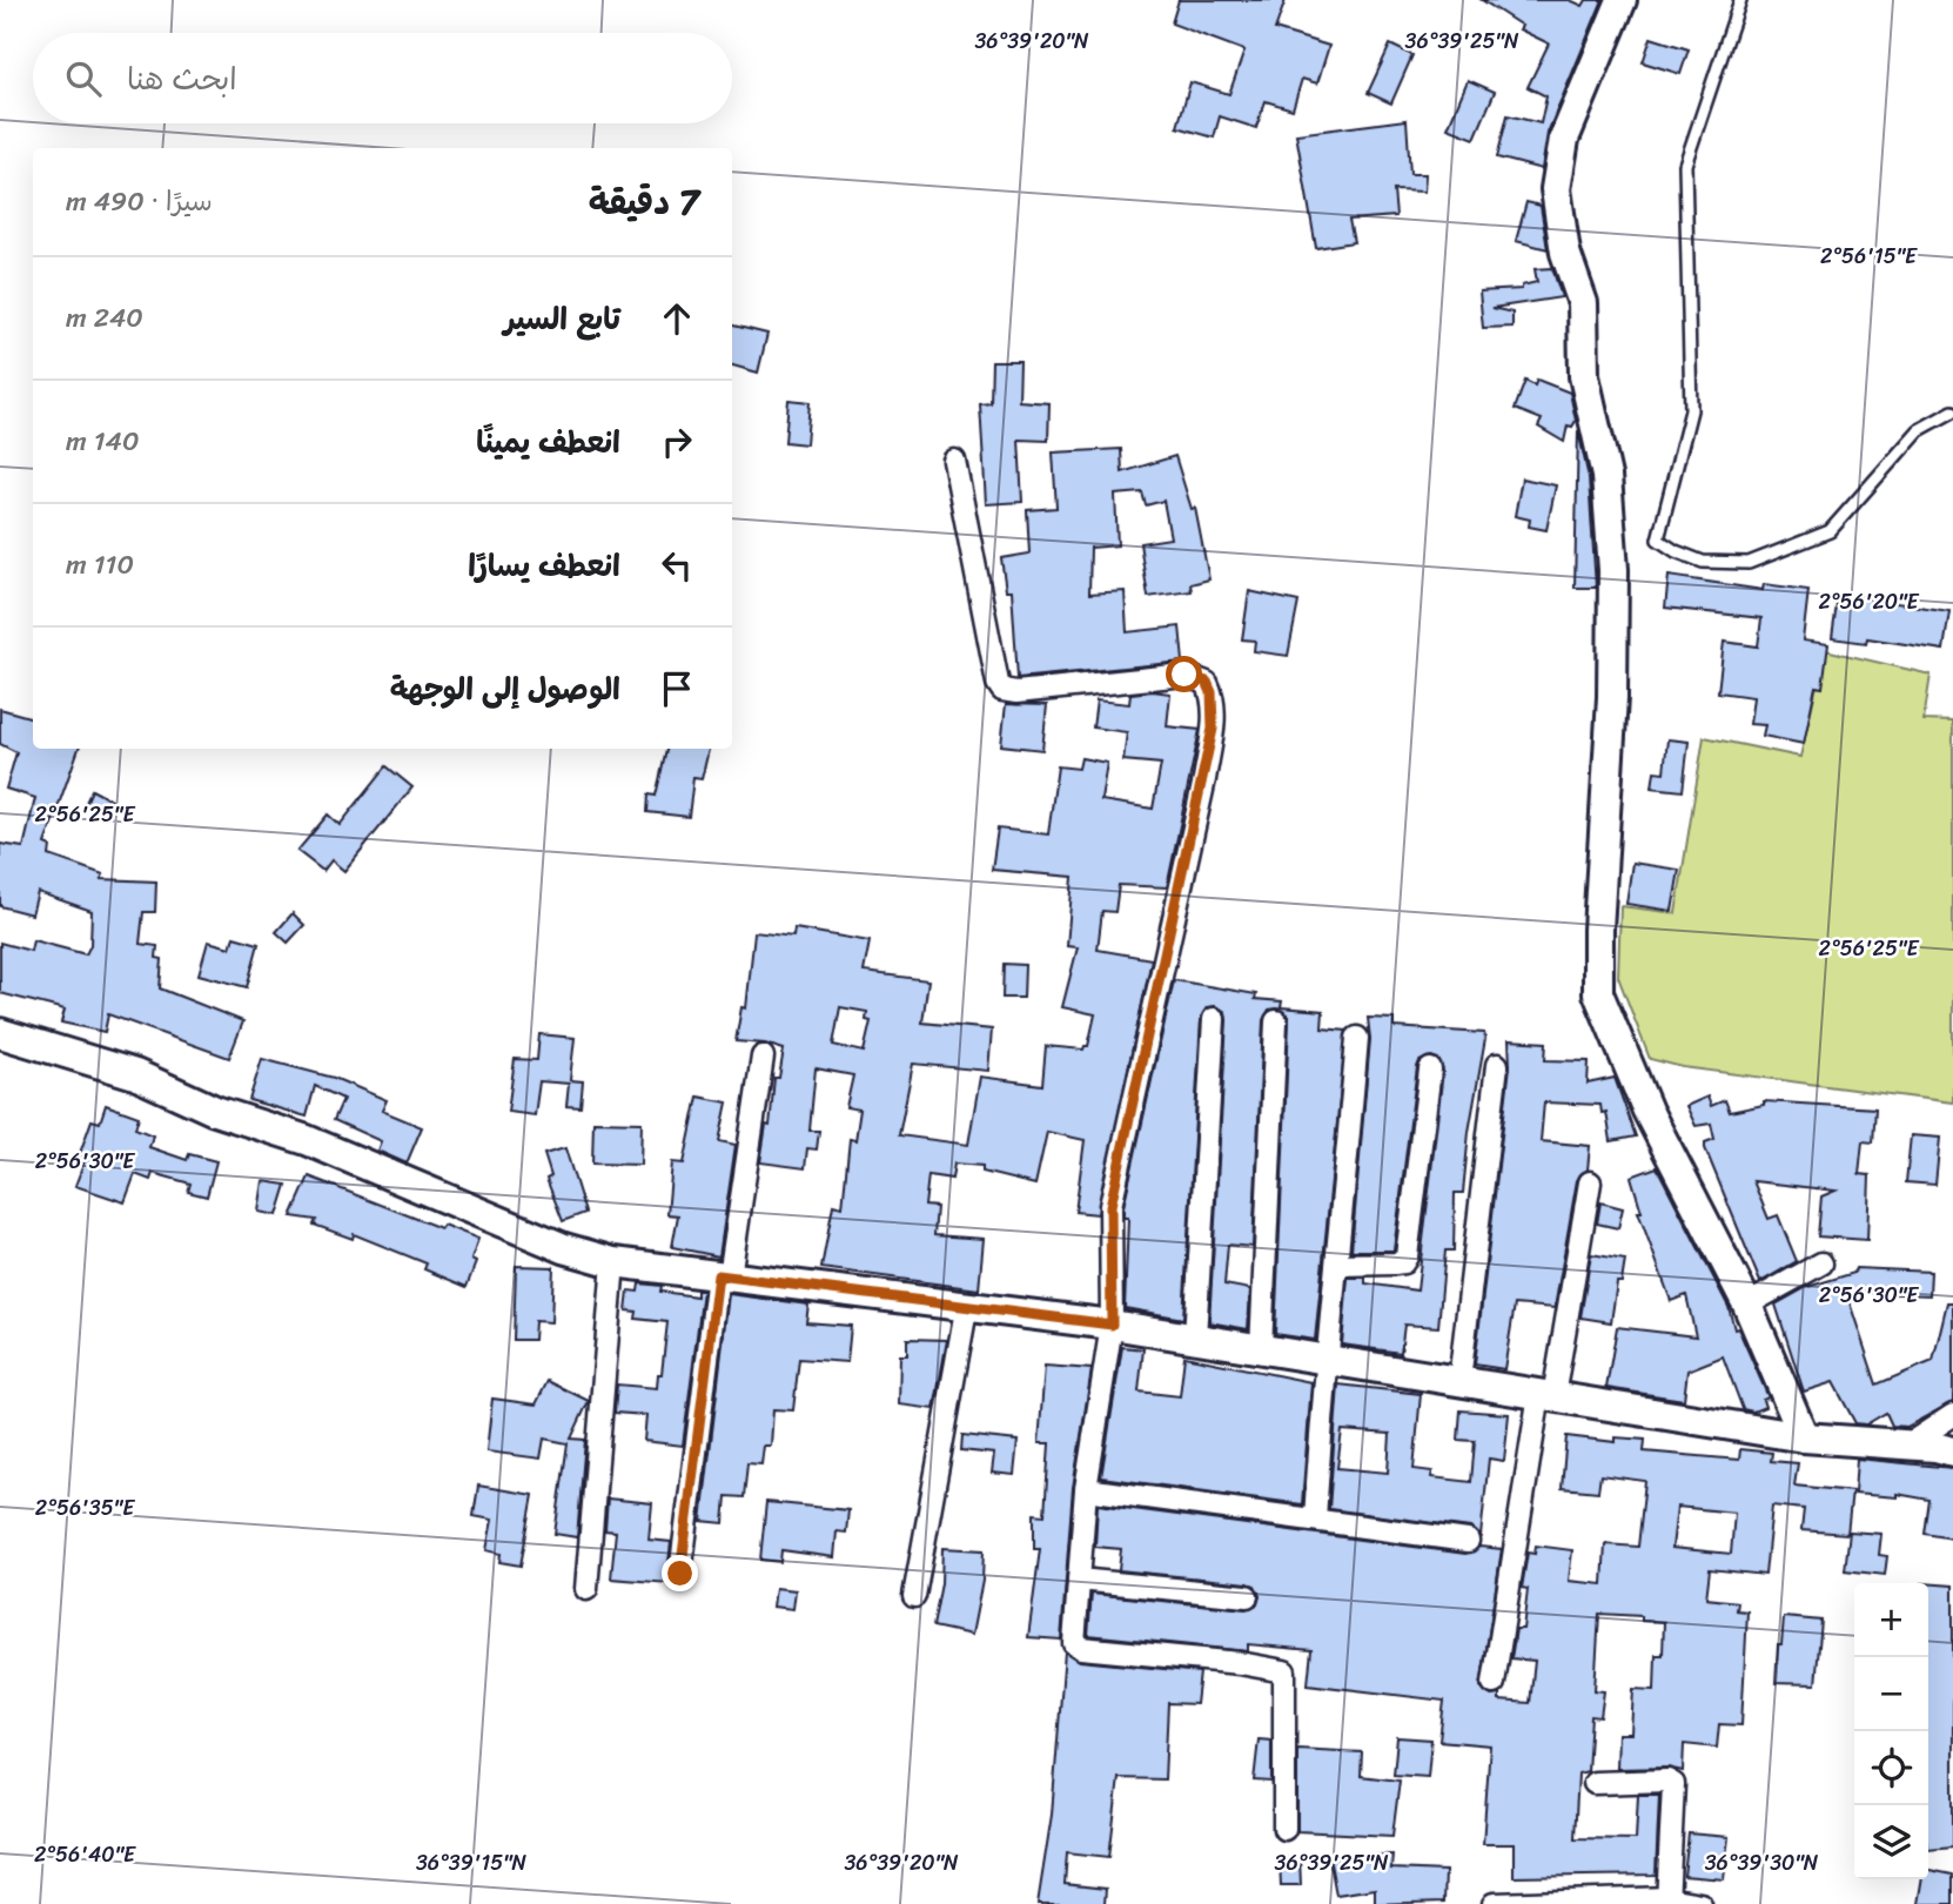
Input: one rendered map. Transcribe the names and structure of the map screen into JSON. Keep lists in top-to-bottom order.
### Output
{
  "page": {
    "search": "ابحث هنا",
    "heading": ["7 دقيقة", "سيرًا · 490 m"],
    "list": [
      ["تابع السير", "240 m"],
      ["انعطف يمينًا", "140 m"],
      ["انعطف يسارًا", "110 m"],
      "الوصول إلى الوجهة"
    ],
    "map_buttons": ["+", "−"]
  },
  "coordinates": [
    "36°39'20\"N",
    "36°39'25\"N",
    "2°56'15\"E",
    "2°56'20\"E",
    "2°56'25\"E",
    "2°56'30\"E",
    "2°56'35\"E",
    "2°56'40\"E",
    "36°39'15\"N",
    "36°39'30\"N"
  ]
}
